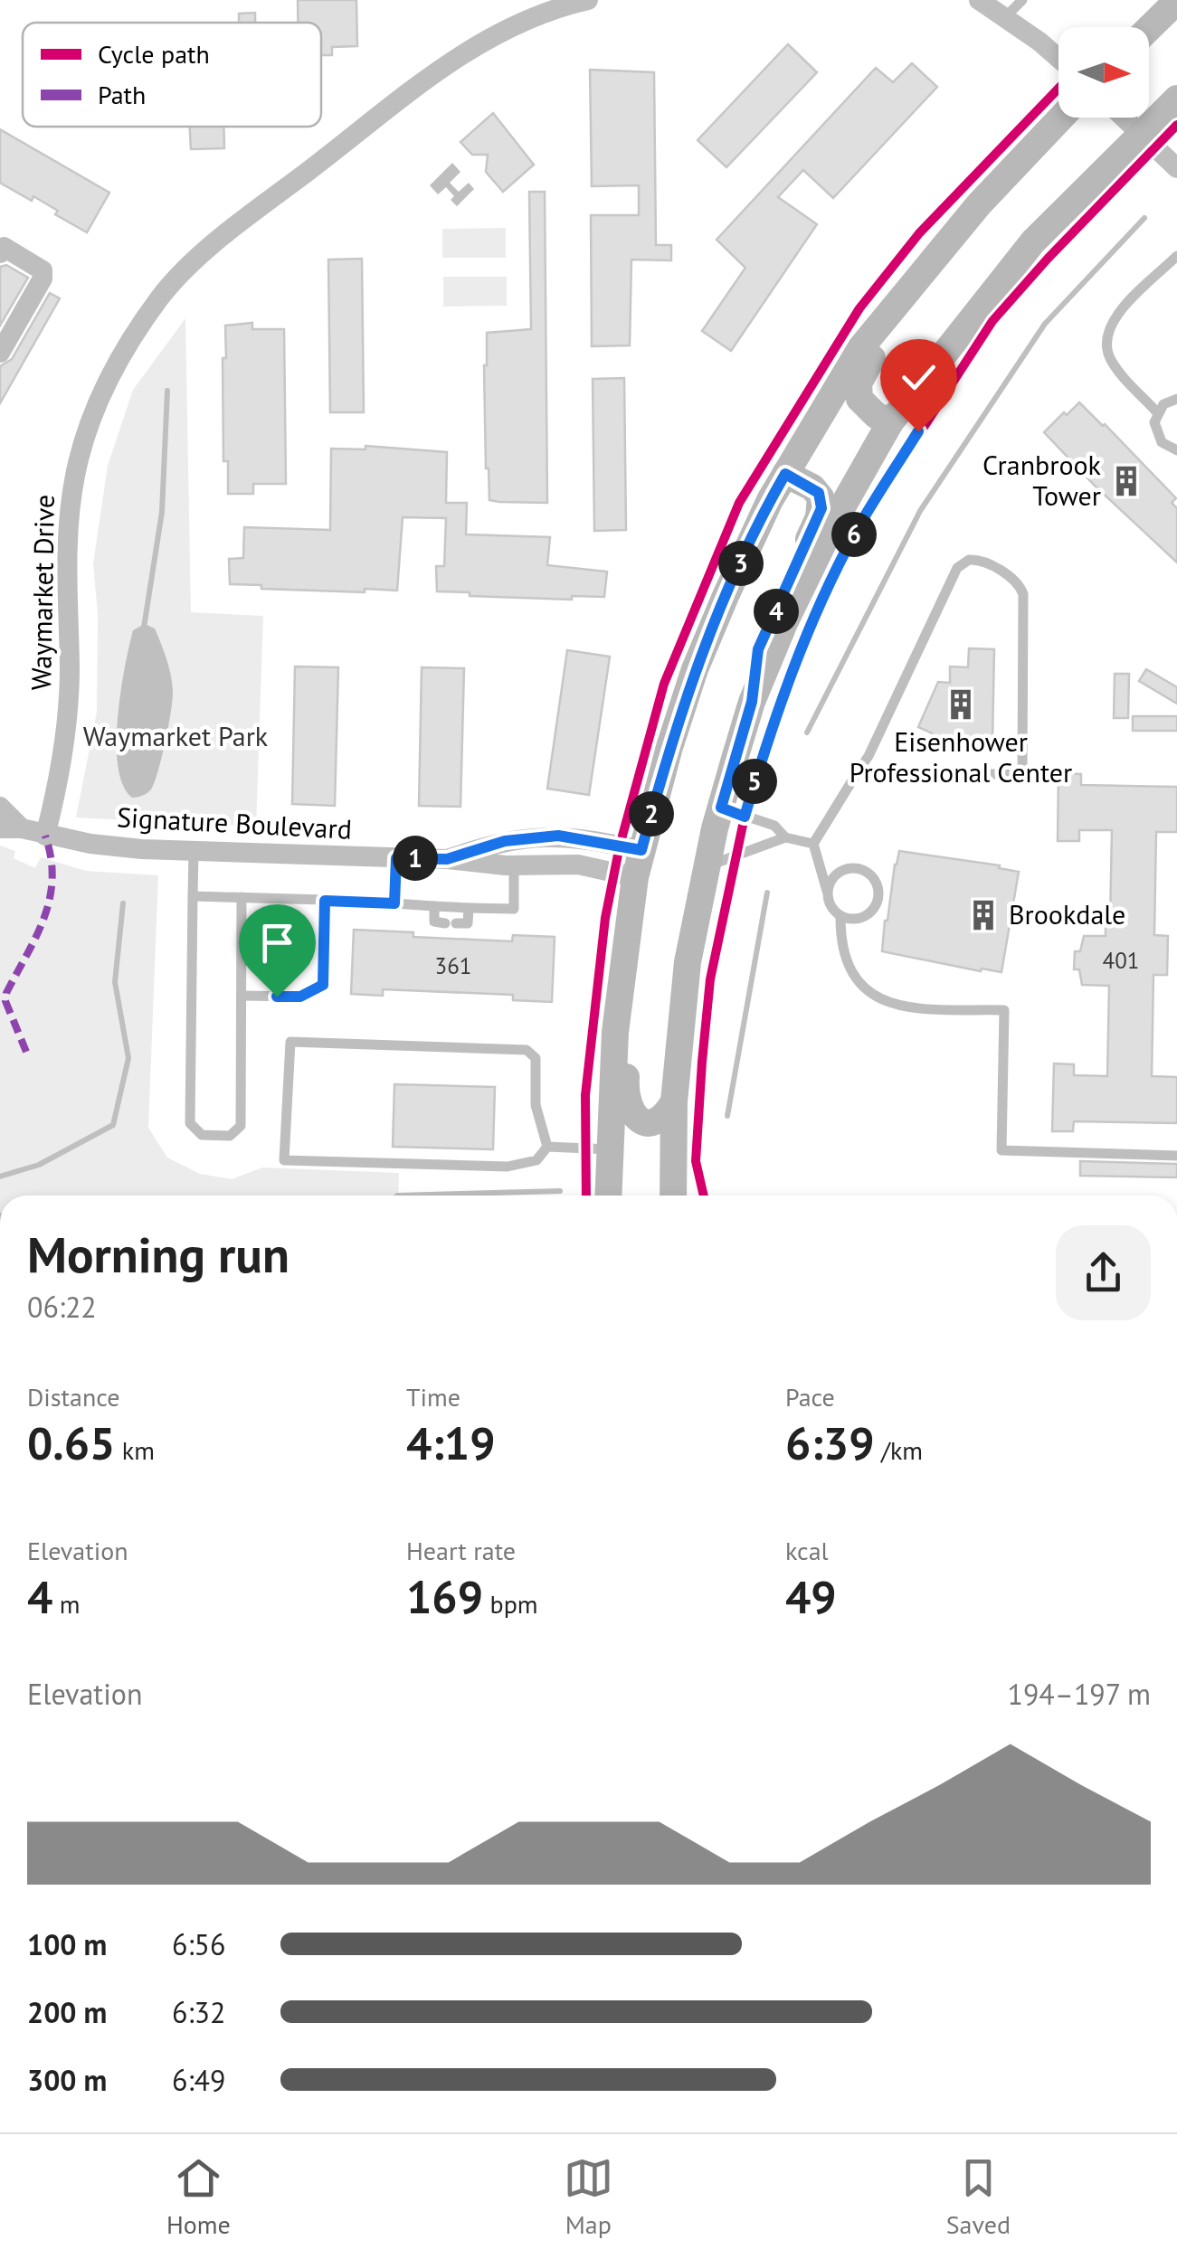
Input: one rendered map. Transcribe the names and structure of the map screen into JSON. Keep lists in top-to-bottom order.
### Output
{
  "streets": {
    "street": ["Waymarket Drive", "Signature Boulevard"]
  },
  "crossings": [
    ["Waymarket Drive", "Signature Boulevard"]
  ],
  "parks": ["Waymarket Park"],
  "places": {
    "building": ["Cranbrook Tower", "Eisenhower Professional Center", "Brookdale"]
  },
  "house_numbers": ["401", "361"],
  "legend": ["Cycle path", "Path"],
  "north": "right",
  "page": {
    "pins": [
      "6",
      "3",
      "4",
      "5",
      "2",
      "1"
    ],
    "heading": ["Morning run", "06:22"],
    "stats": [
      ["Distance", "0.65 km"],
      ["Time", "4:19"],
      ["Pace", "6:39 /km"],
      ["Elevation", "4 m"],
      ["Heart rate", "169 bpm"],
      ["kcal", "49"]
    ],
    "chart": ["Elevation", "194–197 m"],
    "list": [
      {
        "name": "100 m",
        "note": "6:56"
      },
      {
        "name": "200 m",
        "note": "6:32"
      },
      {
        "name": "300 m",
        "note": "6:49"
      }
    ],
    "tabs": ["Home", "Map", "Saved"]
  }
}
